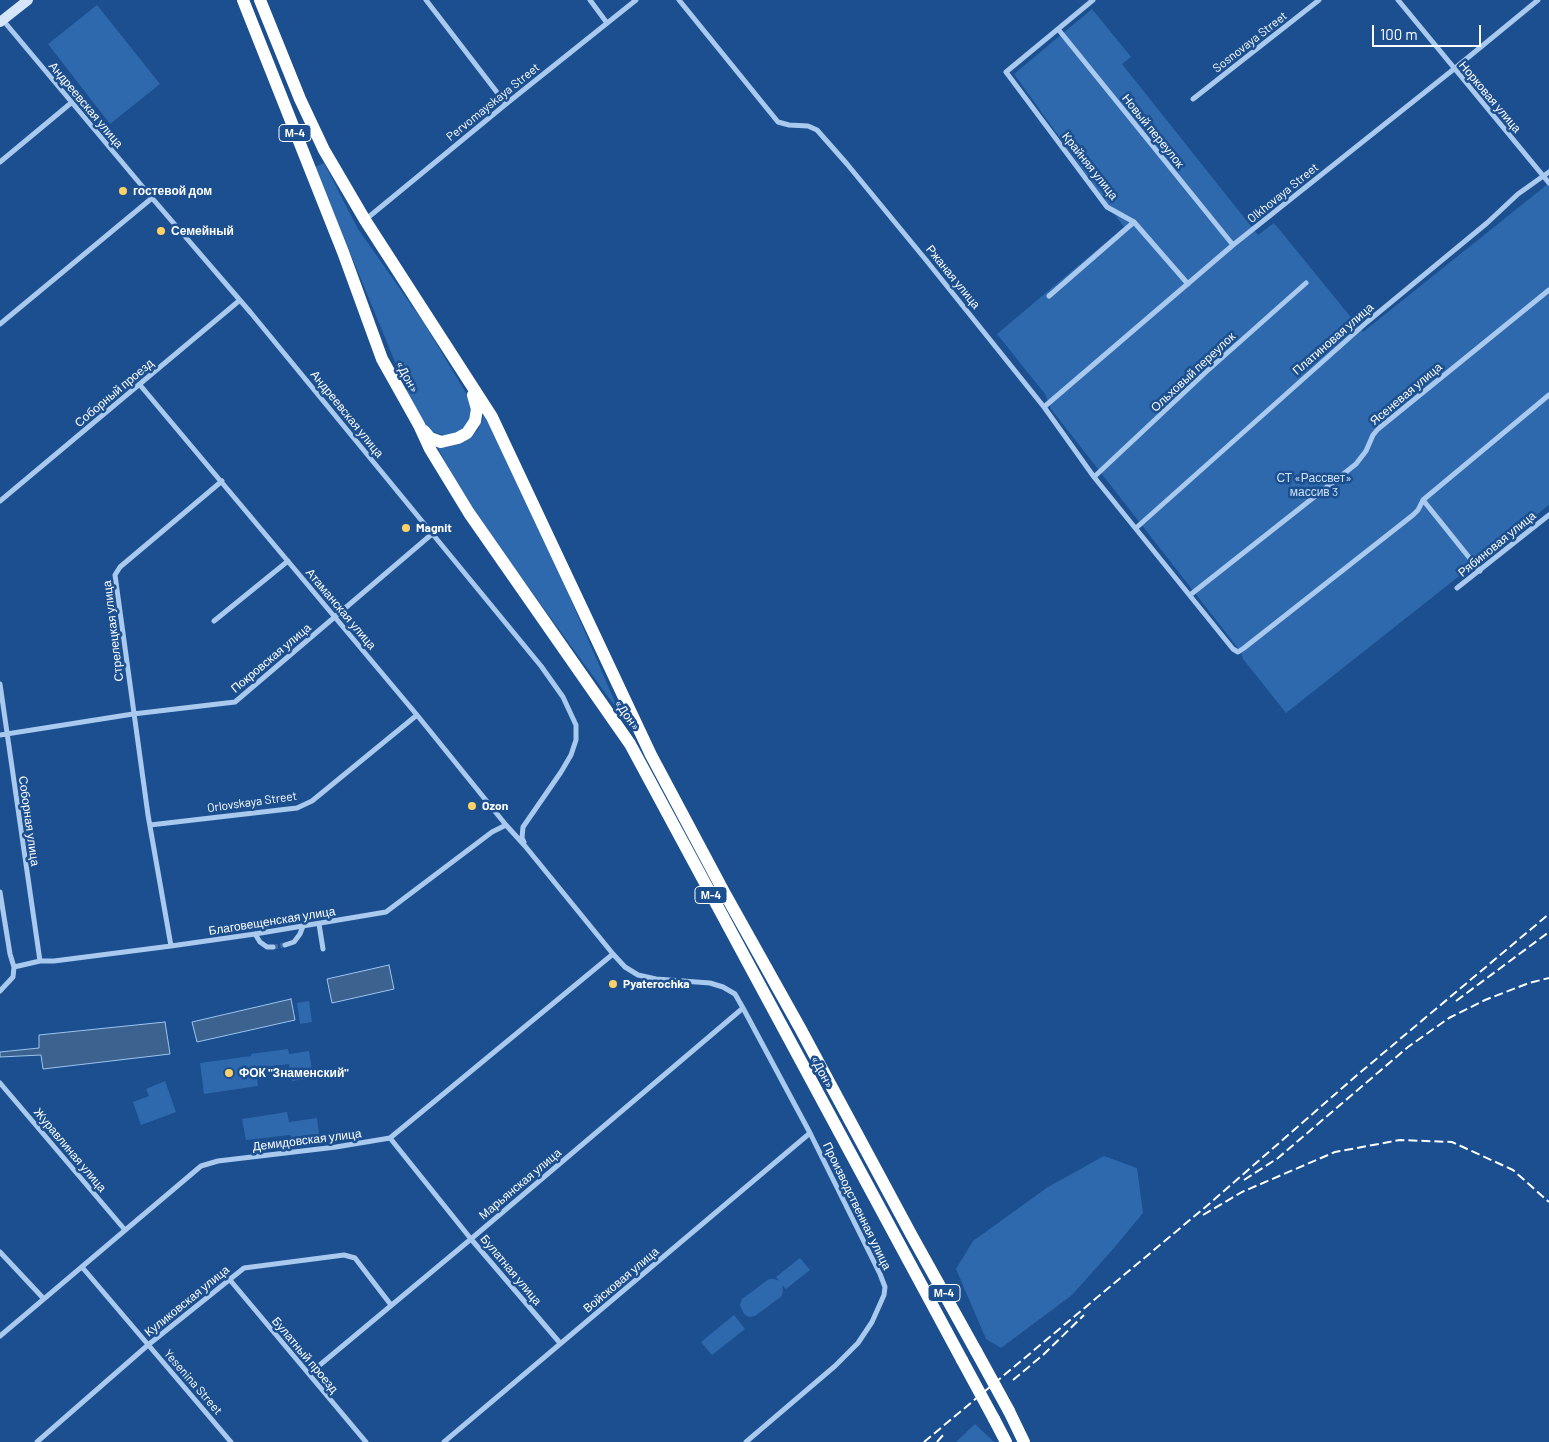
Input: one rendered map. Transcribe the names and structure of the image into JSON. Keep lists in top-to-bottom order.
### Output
{
  "streets": {
    "highway": ["М-4", "«Дон»"],
    "street": [
      "Sosnovaya Street",
      "Норковая улица",
      "Pervomayskaya Street",
      "Андреевская улица",
      "Новый переулок",
      "Крайняя улица",
      "Olkhovaya Street",
      "Ржаная улица",
      "Платиновая улица",
      "Ольховый переулок",
      "Соборный проезд",
      "Ясеневая улица",
      "Рябиновая улица",
      "Атаманская улица",
      "Стрелецкая улица",
      "Покровская улица",
      "Orlovskaya Street",
      "Соборная улица",
      "Благовещенская улица",
      "Демидовская улица",
      "Журавлиная улица",
      "Марьянская улица",
      "Производственная улица",
      "Булатная улица",
      "Войсковая улица",
      "Куликовская улица",
      "Булатный проезд",
      "Yesenina Street"
    ]
  },
  "crossings": [
    ["Норковая улица", "Olkhovaya Street"],
    ["Норковая улица", "Платиновая улица"],
    ["Pervomayskaya Street", "«Дон»"],
    ["Андреевская улица", "Соборный проезд"],
    ["Андреевская улица", "Атаманская улица"],
    ["Андреевская улица", "Покровская улица"],
    ["Новый переулок", "Крайняя улица"],
    ["Новый переулок", "Olkhovaya Street"],
    ["М-4", "«Дон»"],
    ["Крайняя улица", "Olkhovaya Street"],
    ["Olkhovaya Street", "Ржаная улица"],
    ["Ржаная улица", "Платиновая улица"],
    ["Ржаная улица", "Ольховый переулок"],
    ["Ржаная улица", "Ясеневая улица"],
    ["Соборный проезд", "Атаманская улица"],
    ["Атаманская улица", "Стрелецкая улица"],
    ["Атаманская улица", "Покровская улица"],
    ["Атаманская улица", "Orlovskaya Street"],
    ["Атаманская улица", "Благовещенская улица"],
    ["Атаманская улица", "Марьянская улица"],
    ["Атаманская улица", "Производственная улица"],
    ["Стрелецкая улица", "Покровская улица"],
    ["Стрелецкая улица", "Orlovskaya Street"],
    ["Стрелецкая улица", "Благовещенская улица"],
    ["Покровская улица", "Соборная улица"],
    ["Соборная улица", "Благовещенская улица"],
    ["Демидовская улица", "Журавлиная улица"],
    ["Демидовская улица", "Булатная улица"],
    ["Демидовская улица", "Yesenina Street"],
    ["Марьянская улица", "Производственная улица"],
    ["Марьянская улица", "Булатная улица"],
    ["Марьянская улица", "Куликовская улица"],
    ["Марьянская улица", "Булатный проезд"],
    ["Производственная улица", "Войсковая улица"],
    ["Булатная улица", "Войсковая улица"],
    ["Куликовская улица", "Булатный проезд"],
    ["Куликовская улица", "Yesenina Street"]
  ],
  "parks": ["СТ «Рассвет» массив 3"],
  "places": [
    "гостевой дом",
    "Семейный",
    "Magnit",
    "Ozon",
    "Pyaterochka",
    "ФОК \"Знаменский\""
  ],
  "scale_bar": "100 m"
}
